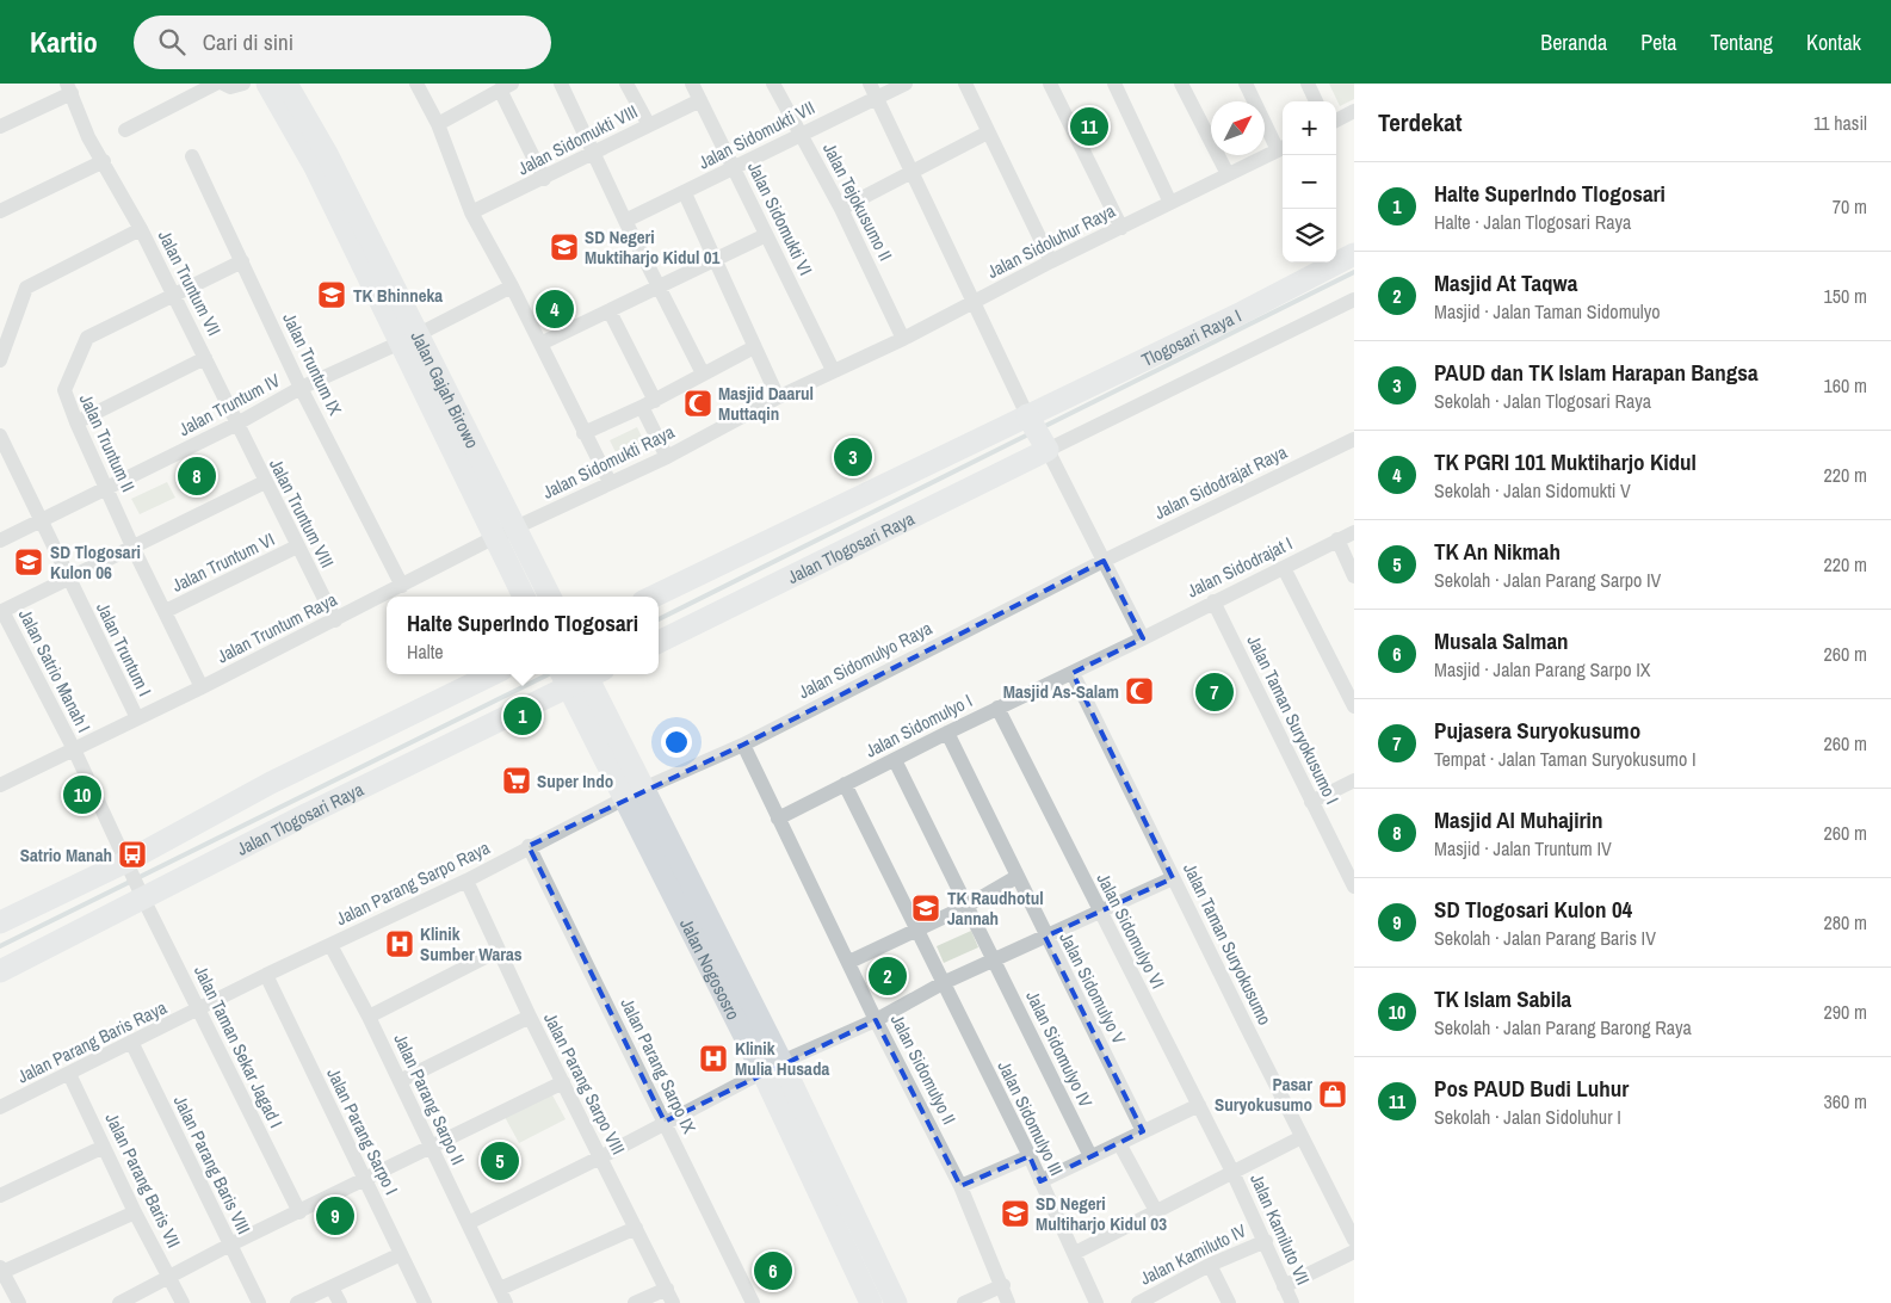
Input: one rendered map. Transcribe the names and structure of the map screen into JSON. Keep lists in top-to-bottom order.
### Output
{
  "streets": {
    "street": [
      "Jalan Sidomukti VII",
      "Jalan Sidomukti VIII",
      "Jalan Tejokusumo II",
      "Jalan Sidomukti VI",
      "Jalan Sidoluhur Raya",
      "Jalan Truntum VII",
      "Tlogosari Raya I",
      "Jalan Truntum IX",
      "Jalan Gajah Birowo",
      "Jalan Truntum IV",
      "Jalan Truntum II",
      "Jalan Sidomukti Raya",
      "Jalan Sidodrajat Raya",
      "Jalan Truntum VIII",
      "Jalan Tlogosari Raya",
      "Jalan Truntum VI",
      "Jalan Sidodrajat I",
      "Jalan Truntum Raya",
      "Jalan Truntum I",
      "Jalan Sidomulyo Raya",
      "Jalan Satrio Manah I",
      "Jalan Taman Suryokusumo I",
      "Jalan Sidomulyo I",
      "Jalan Parang Sarpo Raya",
      "Jalan Sidomulyo VI",
      "Jalan Taman Suryokusumo",
      "Jalan Nogososro",
      "Jalan Sidomulyo V",
      "Jalan Parang Baris Raya",
      "Jalan Taman Sekar Jagad I",
      "Jalan Sidomulyo IV",
      "Jalan Parang Sarpo IX",
      "Jalan Sidomulyo II",
      "Jalan Parang Sarpo VIII",
      "Jalan Parang Sarpo II",
      "Jalan Sidomulyo III",
      "Jalan Parang Sarpo I",
      "Jalan Parang Baris VIII",
      "Jalan Parang Baris VII",
      "Jalan Kamiluto VII",
      "Jalan Kamiluto IV"
    ]
  },
  "crossings": [
    ["Jalan Sidomukti VII", "Jalan Tejokusumo II"],
    ["Jalan Sidomukti VII", "Jalan Sidomukti VI"],
    ["Jalan Sidomukti VIII", "Jalan Sidomukti VI"],
    ["Jalan Tejokusumo II", "Jalan Sidoluhur Raya"],
    ["Jalan Sidomukti VI", "Jalan Sidoluhur Raya"],
    ["Jalan Sidomukti VI", "Jalan Sidomukti Raya"],
    ["Jalan Sidoluhur Raya", "Jalan Sidomukti Raya"],
    ["Jalan Truntum VII", "Jalan Truntum IV"],
    ["Jalan Truntum VII", "Jalan Truntum II"],
    ["Jalan Truntum VII", "Jalan Truntum VIII"],
    ["Jalan Truntum IX", "Jalan Truntum IV"],
    ["Jalan Truntum IX", "Jalan Truntum II"],
    ["Jalan Truntum IX", "Jalan Truntum Raya"],
    ["Jalan Gajah Birowo", "Jalan Truntum IV"],
    ["Jalan Gajah Birowo", "Jalan Sidomukti Raya"],
    ["Jalan Gajah Birowo", "Jalan Truntum Raya"],
    ["Jalan Truntum IV", "Jalan Truntum II"],
    ["Jalan Truntum IV", "Jalan Truntum VIII"],
    ["Jalan Truntum IV", "Jalan Truntum I"],
    ["Jalan Truntum II", "Jalan Truntum VI"],
    ["Jalan Truntum II", "Jalan Truntum Raya"],
    ["Jalan Sidomukti Raya", "Jalan Truntum Raya"],
    ["Jalan Sidodrajat Raya", "Jalan Sidomulyo Raya"],
    ["Jalan Truntum VIII", "Jalan Truntum VI"],
    ["Jalan Truntum VIII", "Jalan Truntum Raya"],
    ["Jalan Tlogosari Raya", "Jalan Nogososro"],
    ["Jalan Tlogosari Raya", "Jalan Taman Sekar Jagad I"],
    ["Jalan Sidodrajat I", "Jalan Taman Suryokusumo I"],
    ["Jalan Sidodrajat I", "Jalan Sidomulyo I"],
    ["Jalan Truntum Raya", "Jalan Truntum I"],
    ["Jalan Truntum Raya", "Jalan Satrio Manah I"],
    ["Jalan Sidomulyo Raya", "Jalan Parang Sarpo Raya"],
    ["Jalan Sidomulyo Raya", "Jalan Nogososro"],
    ["Jalan Sidomulyo Raya", "Jalan Sidomulyo II"],
    ["Jalan Satrio Manah I", "Jalan Taman Sekar Jagad I"],
    ["Jalan Sidomulyo I", "Jalan Sidomulyo VI"],
    ["Jalan Sidomulyo I", "Jalan Taman Suryokusumo"],
    ["Jalan Sidomulyo I", "Jalan Sidomulyo V"],
    ["Jalan Sidomulyo I", "Jalan Sidomulyo II"],
    ["Jalan Parang Sarpo Raya", "Jalan Nogososro"],
    ["Jalan Parang Sarpo Raya", "Jalan Parang Baris Raya"],
    ["Jalan Parang Sarpo Raya", "Jalan Taman Sekar Jagad I"],
    ["Jalan Parang Sarpo Raya", "Jalan Parang Sarpo IX"],
    ["Jalan Parang Sarpo Raya", "Jalan Parang Sarpo VIII"],
    ["Jalan Parang Sarpo Raya", "Jalan Parang Sarpo II"],
    ["Jalan Parang Sarpo Raya", "Jalan Parang Sarpo I"],
    ["Jalan Sidomulyo VI", "Jalan Kamiluto VII"],
    ["Jalan Parang Baris Raya", "Jalan Taman Sekar Jagad I"],
    ["Jalan Parang Baris Raya", "Jalan Parang Baris VIII"],
    ["Jalan Parang Baris Raya", "Jalan Parang Baris VII"],
    ["Jalan Kamiluto VII", "Jalan Kamiluto IV"]
  ],
  "places": {
    "school or university": [
      "SD Negeri Muktiharjo Kidul 01",
      "TK Bhinneka",
      "SD Tlogosari Kulon 06",
      "TK Raudhotul Jannah",
      "SD Negeri Multiharjo Kidul 03"
    ],
    "mosque": ["Masjid Daarul Muttaqin", "Masjid As-Salam"],
    "supermarket": ["Super Indo"],
    "bus stop": ["Satrio Manah"],
    "hospital": ["Klinik Sumber Waras", "Klinik Mulia Husada"],
    "shop": ["Pasar Suryokusumo"]
  },
  "north": "top right",
  "page": {
    "header": "Kartio",
    "search": "Cari di sini",
    "nav": [
      "Beranda",
      "Peta",
      "Tentang",
      "Kontak"
    ],
    "heading": ["Terdekat", "11 hasil"],
    "map_buttons": ["+", "−"],
    "pins": [
      "11",
      "4",
      "3",
      "8",
      "7",
      "1",
      "10",
      "2",
      "5",
      "9",
      "6"
    ],
    "list": [
      {
        "mark": "1",
        "name": "Halte SuperIndo Tlogosari",
        "note": "Halte · Jalan Tlogosari Raya",
        "value": "70 m"
      },
      {
        "mark": "2",
        "name": "Masjid At Taqwa",
        "note": "Masjid · Jalan Taman Sidomulyo",
        "value": "150 m"
      },
      {
        "mark": "3",
        "name": "PAUD dan TK Islam Harapan Bangsa",
        "note": "Sekolah · Jalan Tlogosari Raya",
        "value": "160 m"
      },
      {
        "mark": "4",
        "name": "TK PGRI 101 Muktiharjo Kidul",
        "note": "Sekolah · Jalan Sidomukti V",
        "value": "220 m"
      },
      {
        "mark": "5",
        "name": "TK An Nikmah",
        "note": "Sekolah · Jalan Parang Sarpo IV",
        "value": "220 m"
      },
      {
        "mark": "6",
        "name": "Musala Salman",
        "note": "Masjid · Jalan Parang Sarpo IX",
        "value": "260 m"
      },
      {
        "mark": "7",
        "name": "Pujasera Suryokusumo",
        "note": "Tempat · Jalan Taman Suryokusumo I",
        "value": "260 m"
      },
      {
        "mark": "8",
        "name": "Masjid Al Muhajirin",
        "note": "Masjid · Jalan Truntum IV",
        "value": "260 m"
      },
      {
        "mark": "9",
        "name": "SD Tlogosari Kulon 04",
        "note": "Sekolah · Jalan Parang Baris IV",
        "value": "280 m"
      },
      {
        "mark": "10",
        "name": "TK Islam Sabila",
        "note": "Sekolah · Jalan Parang Barong Raya",
        "value": "290 m"
      },
      {
        "mark": "11",
        "name": "Pos PAUD Budi Luhur",
        "note": "Sekolah · Jalan Sidoluhur I",
        "value": "360 m"
      }
    ],
    "popup": ["Halte SuperIndo Tlogosari", "Halte"]
  }
}
